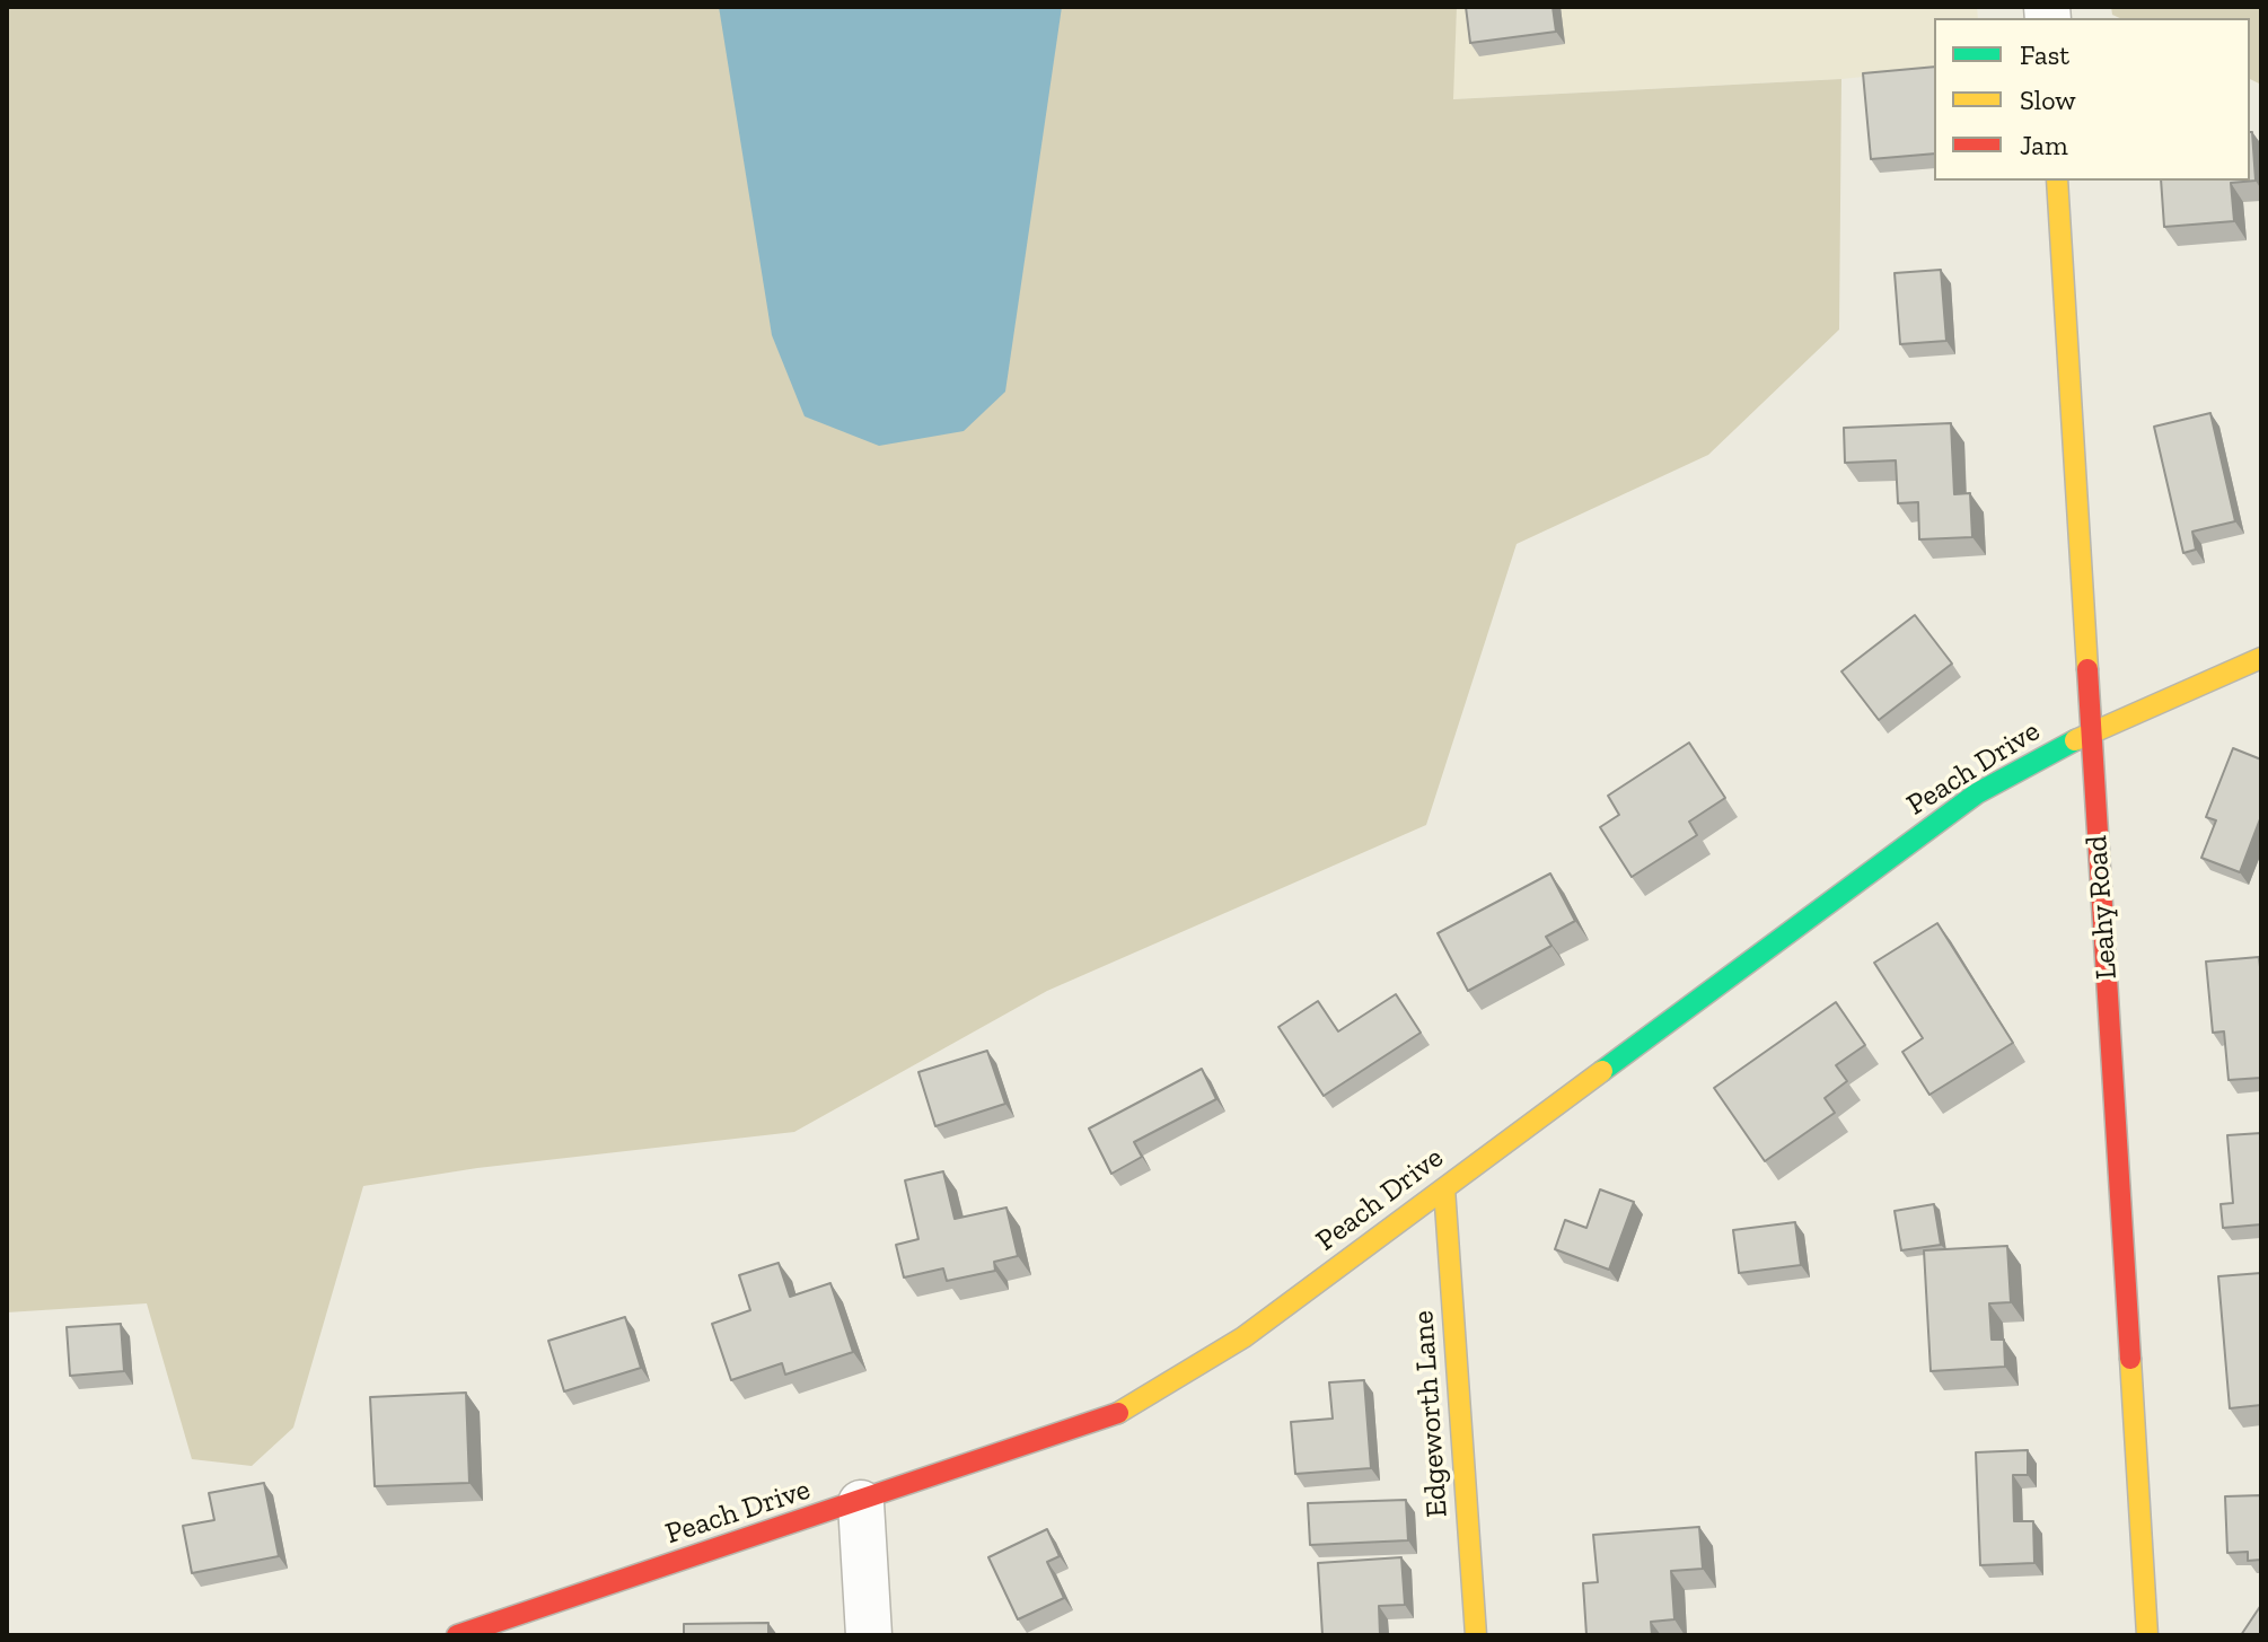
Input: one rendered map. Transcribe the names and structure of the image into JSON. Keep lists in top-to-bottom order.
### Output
{
  "streets": {
    "main road": ["Peach Drive", "Leahy Road", "Edgeworth Lane"]
  },
  "crossings": [
    ["Peach Drive", "Leahy Road"],
    ["Peach Drive", "Edgeworth Lane"]
  ],
  "legend": ["Fast", "Slow", "Jam"]
}
